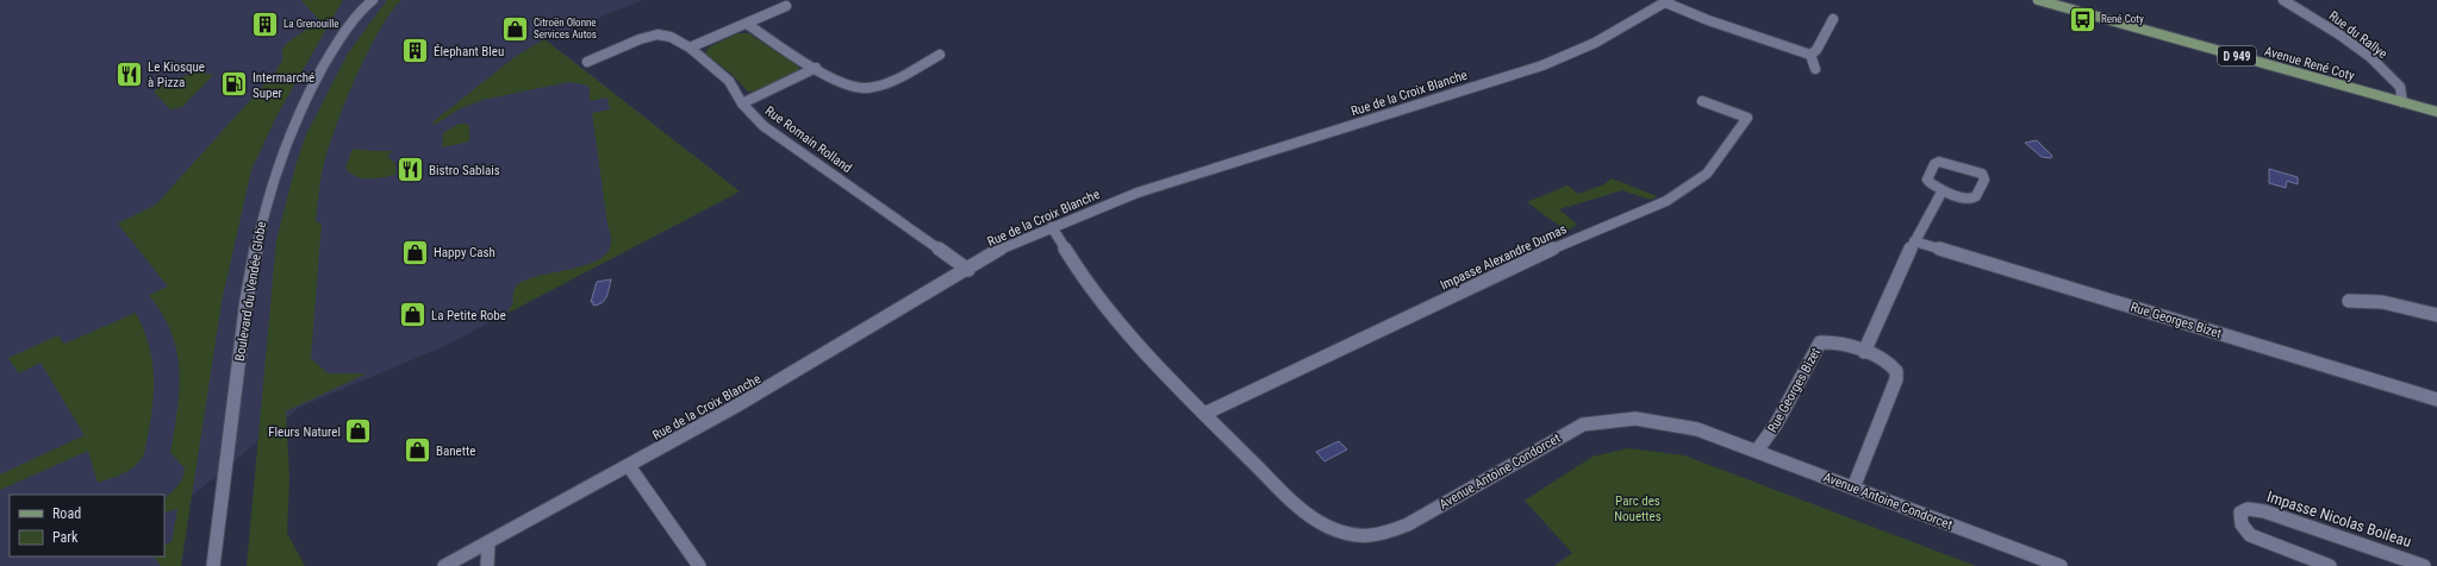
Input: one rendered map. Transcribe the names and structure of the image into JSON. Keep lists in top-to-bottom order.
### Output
{
  "streets": {
    "main road": ["D 949", "Avenue René Coty"],
    "street": [
      "Rue du Rallye",
      "Rue de la Croix Blanche",
      "Rue Romain Rolland",
      "Impasse Alexandre Dumas",
      "Boulevard du Vendée Globe",
      "Rue Georges Bizet",
      "Avenue Antoine Condorcet",
      "Impasse Nicolas Boileau"
    ]
  },
  "crossings": [
    ["Rue du Rallye", "Avenue René Coty"],
    ["Rue de la Croix Blanche", "Rue Romain Rolland"],
    ["Rue de la Croix Blanche", "Avenue Antoine Condorcet"],
    ["Impasse Alexandre Dumas", "Avenue Antoine Condorcet"],
    ["Rue Georges Bizet", "Avenue Antoine Condorcet"]
  ],
  "parks": ["Parc des Nouettes"],
  "places": {
    "bus stop": ["René Coty"],
    "building": ["La Grenouille", "Élephant Bleu"],
    "shop": [
      "Citroën Olonne Services Autos",
      "Happy Cash",
      "La Petite Robe",
      "Fleurs Naturel",
      "Banette"
    ],
    "restaurant": ["Le Kiosque à Pizza", "Bistro Sablais"],
    "fuel station": ["Intermarché Super"]
  },
  "legend": ["Road", "Park"]
}
